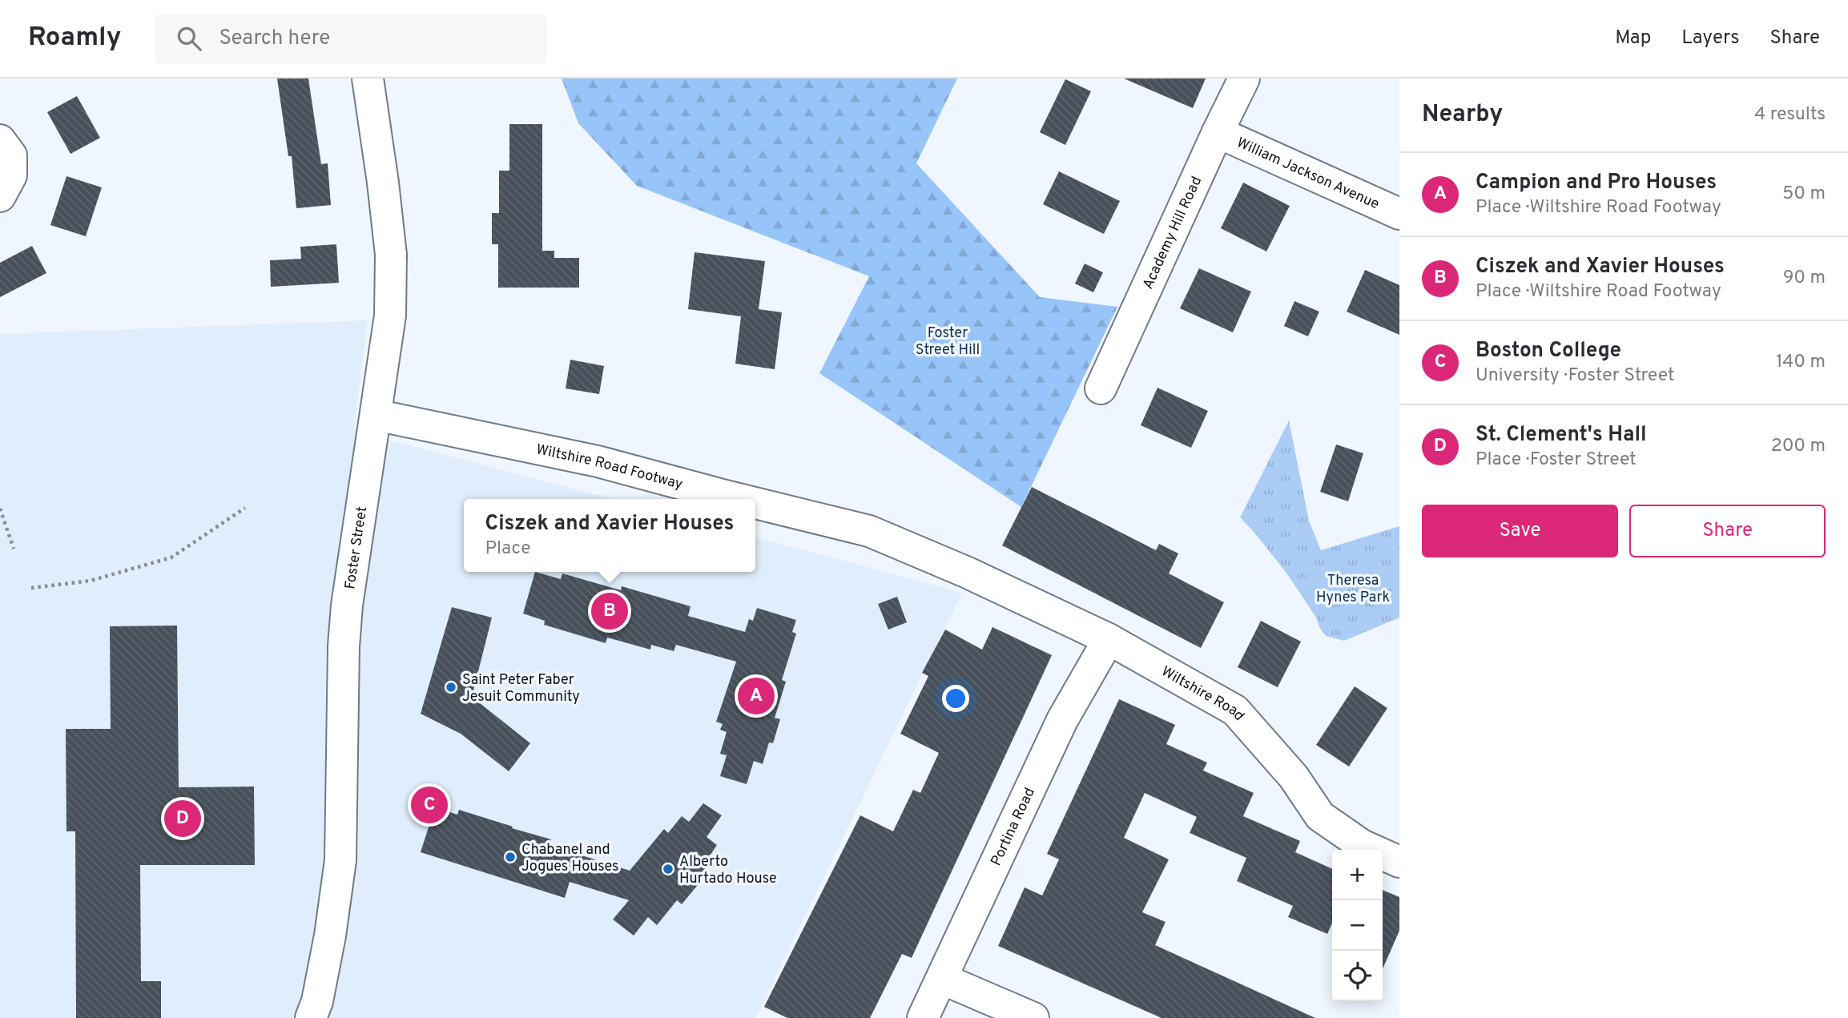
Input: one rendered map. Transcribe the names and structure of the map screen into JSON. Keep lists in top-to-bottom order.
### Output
{
  "streets": {
    "street": [
      "William Jackson Avenue",
      "Academy Hill Road",
      "Wiltshire Road Footway",
      "Foster Street",
      "Wiltshire Road",
      "Portina Road"
    ]
  },
  "crossings": [
    ["William Jackson Avenue", "Academy Hill Road"],
    ["Wiltshire Road Footway", "Foster Street"],
    ["Wiltshire Road Footway", "Wiltshire Road"],
    ["Wiltshire Road", "Portina Road"]
  ],
  "parks": ["Foster Street Hill", "Theresa Hynes Park"],
  "places": ["Saint Peter Faber Jesuit Community", "Chabanel and Jogues Houses", "Alberto Hurtado House"],
  "page": {
    "header": "Roamly",
    "search": "Search here",
    "nav": ["Map", "Layers", "Share"],
    "heading": ["Nearby", "4 results"],
    "list": [
      {
        "mark": "A",
        "name": "Campion and Pro Houses",
        "note": "Place · Wiltshire Road Footway",
        "value": "50 m"
      },
      {
        "mark": "B",
        "name": "Ciszek and Xavier Houses",
        "note": "Place · Wiltshire Road Footway",
        "value": "90 m"
      },
      {
        "mark": "C",
        "name": "Boston College",
        "note": "University · Foster Street",
        "value": "140 m"
      },
      {
        "mark": "D",
        "name": "St. Clement's Hall",
        "note": "Place · Foster Street",
        "value": "200 m"
      }
    ],
    "buttons": ["Save", "Share"],
    "popup": ["Ciszek and Xavier Houses", "Place"],
    "pins": [
      "B",
      "A",
      "C",
      "D"
    ],
    "map_buttons": ["+", "−"]
  }
}
